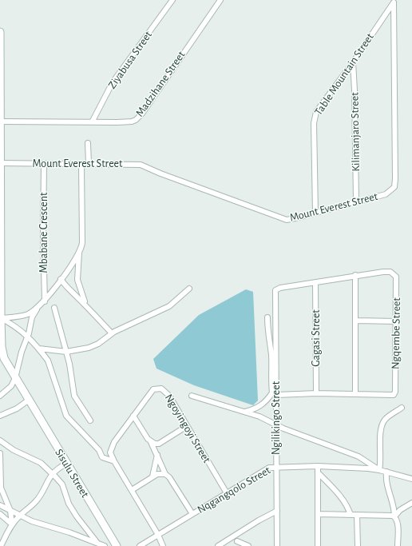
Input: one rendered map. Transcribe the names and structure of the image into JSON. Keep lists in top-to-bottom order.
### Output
{
  "streets": {
    "street": [
      "Ziyabusa Street",
      "Table Mountain Street",
      "Madzihane Street",
      "Kilimanjaro Street",
      "Mount Everest Street",
      "Mbabane Crescent",
      "Ngqembe Street",
      "Gagasi Street",
      "Ngilikingo Street",
      "Ngoyingoyi Street",
      "Sisulu Street",
      "Nqgangqolo Street"
    ]
  },
  "crossings": [
    ["Ziyabusa Street", "Madzihane Street"],
    ["Table Mountain Street", "Kilimanjaro Street"],
    ["Table Mountain Street", "Mount Everest Street"],
    ["Madzihane Street", "Sisulu Street"],
    ["Kilimanjaro Street", "Mount Everest Street"],
    ["Mount Everest Street", "Mbabane Crescent"],
    ["Mount Everest Street", "Sisulu Street"],
    ["Mbabane Crescent", "Sisulu Street"],
    ["Ngqembe Street", "Gagasi Street"],
    ["Ngqembe Street", "Ngilikingo Street"],
    ["Ngilikingo Street", "Nqgangqolo Street"],
    ["Ngoyingoyi Street", "Nqgangqolo Street"]
  ]
}
